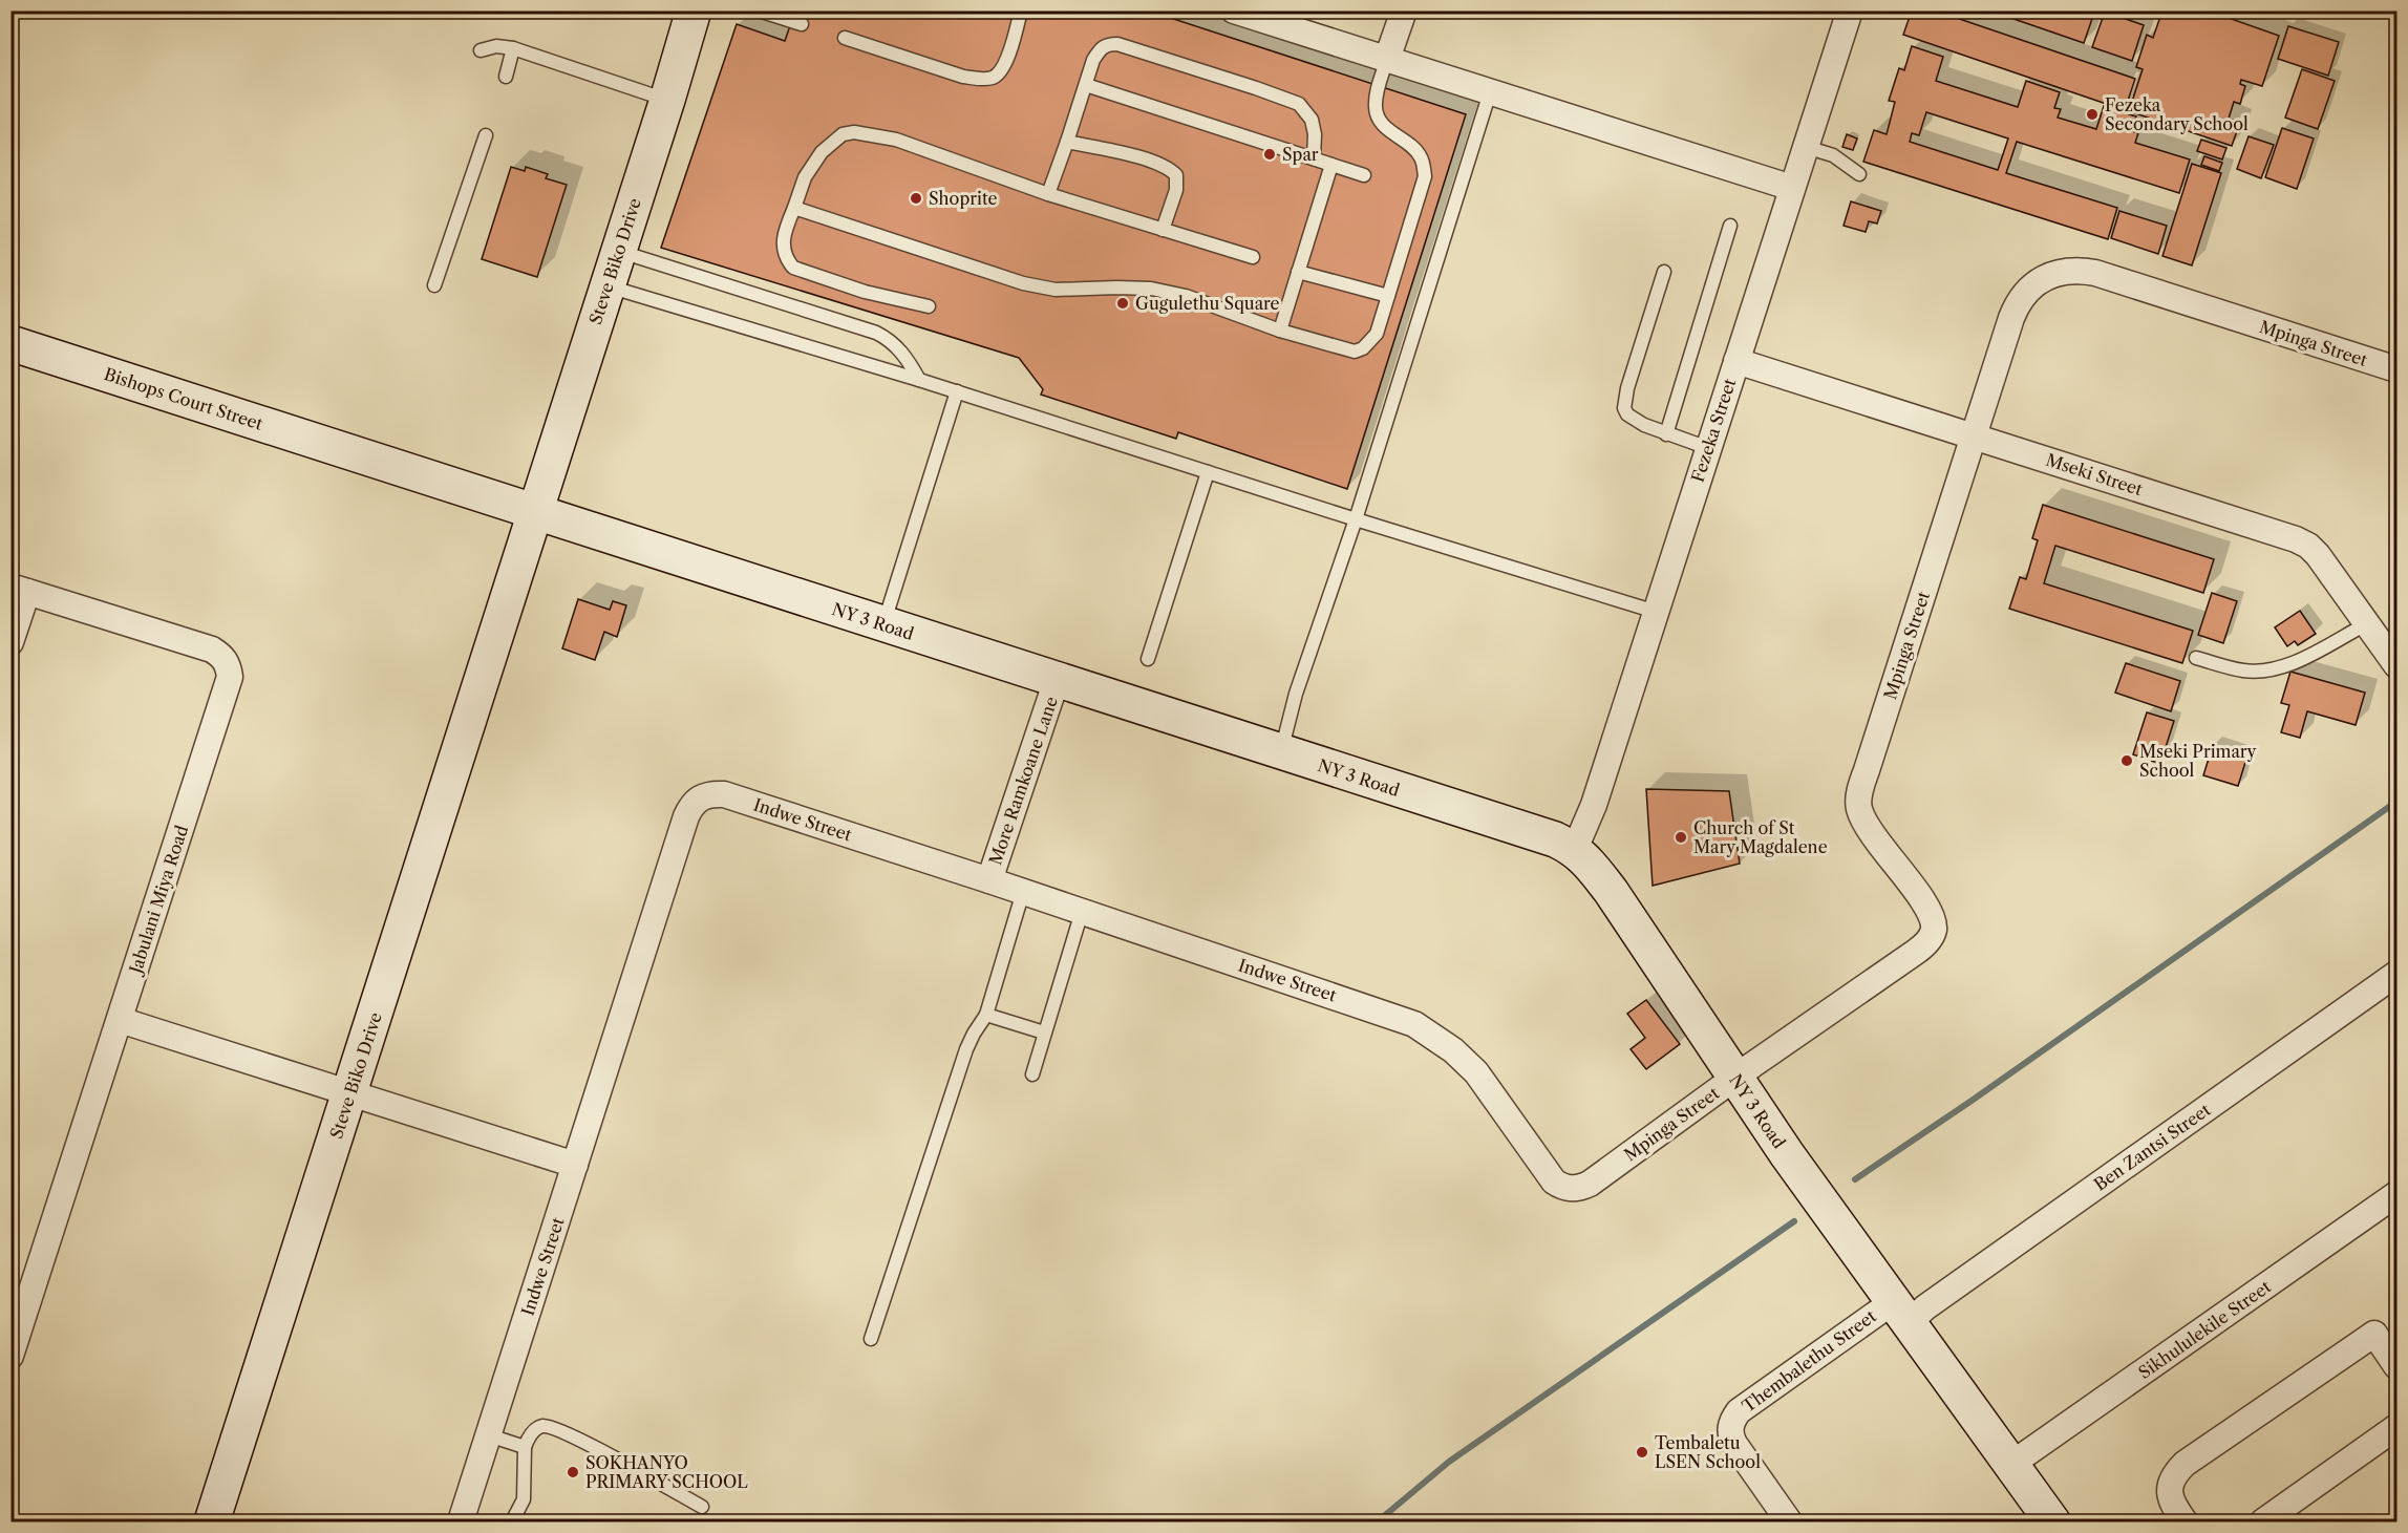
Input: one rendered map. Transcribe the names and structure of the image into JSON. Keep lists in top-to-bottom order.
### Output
{
  "streets": {
    "street": [
      "Steve Biko Drive",
      "Mpinga Street",
      "Bishops Court Street",
      "Fezeka Street",
      "Mseki Street",
      "NY 3 Road",
      "More Ramkoane Lane",
      "Indwe Street",
      "Jabulani Miya Road",
      "Ben Zantsi Street",
      "Sikhululekile Street",
      "Thembalethu Street"
    ]
  },
  "crossings": [
    ["Steve Biko Drive", "NY 3 Road"],
    ["Mpinga Street", "Mseki Street"],
    ["Mpinga Street", "NY 3 Road"],
    ["Mpinga Street", "Indwe Street"],
    ["Bishops Court Street", "NY 3 Road"],
    ["Fezeka Street", "Mseki Street"],
    ["Fezeka Street", "NY 3 Road"],
    ["NY 3 Road", "More Ramkoane Lane"],
    ["NY 3 Road", "Ben Zantsi Street"],
    ["NY 3 Road", "Sikhululekile Street"],
    ["NY 3 Road", "Thembalethu Street"],
    ["More Ramkoane Lane", "Indwe Street"],
    ["Ben Zantsi Street", "Thembalethu Street"]
  ],
  "places": [
    "Fezeka Secondary School",
    "Spar",
    "Shoprite",
    "Gugulethu Square",
    "Mseki Primary School",
    "Church of St Mary Magdalene",
    "Tembaletu LSEN School",
    "SOKHANYO PRIMARY SCHOOL"
  ]
}
